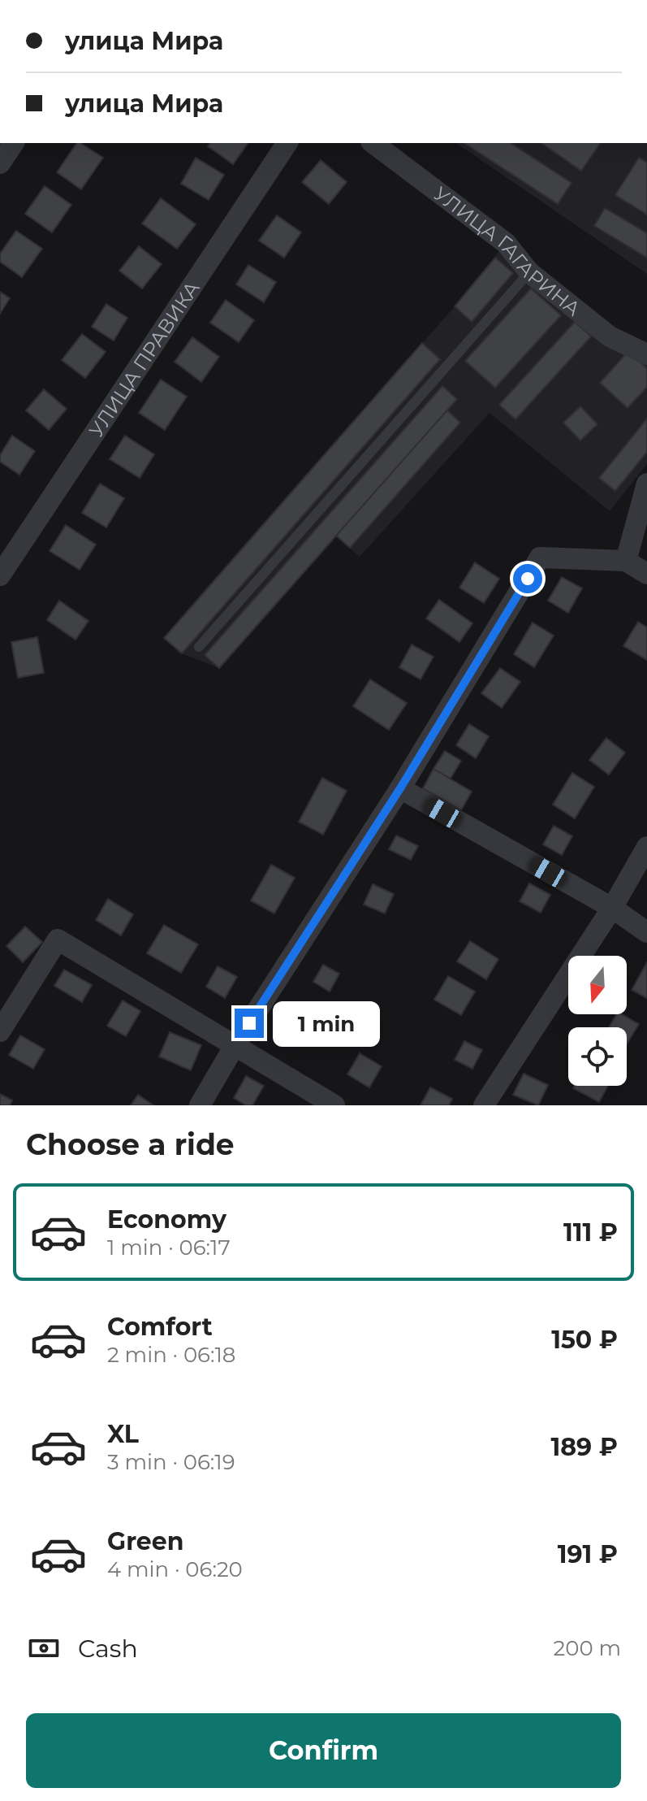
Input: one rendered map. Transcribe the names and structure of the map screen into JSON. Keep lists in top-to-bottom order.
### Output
{
  "streets": {
    "street": ["УЛИЦА ГАГАРИНА", "УЛИЦА ПРАВИКА"]
  },
  "north": "bottom",
  "page": {
    "banner": ["улица Мира", "улица Мира"],
    "bubble": "1 min",
    "heading": "Choose a ride",
    "list": [
      {
        "name": "Economy",
        "note": "1 min · 06:17",
        "value": "111 ₽"
      },
      {
        "name": "Comfort",
        "note": "2 min · 06:18",
        "value": "150 ₽"
      },
      {
        "name": "XL",
        "note": "3 min · 06:19",
        "value": "189 ₽"
      },
      {
        "name": "Green",
        "note": "4 min · 06:20",
        "value": "191 ₽"
      }
    ],
    "pay": ["Cash", "200 m"],
    "buttons": "Confirm"
  }
}
